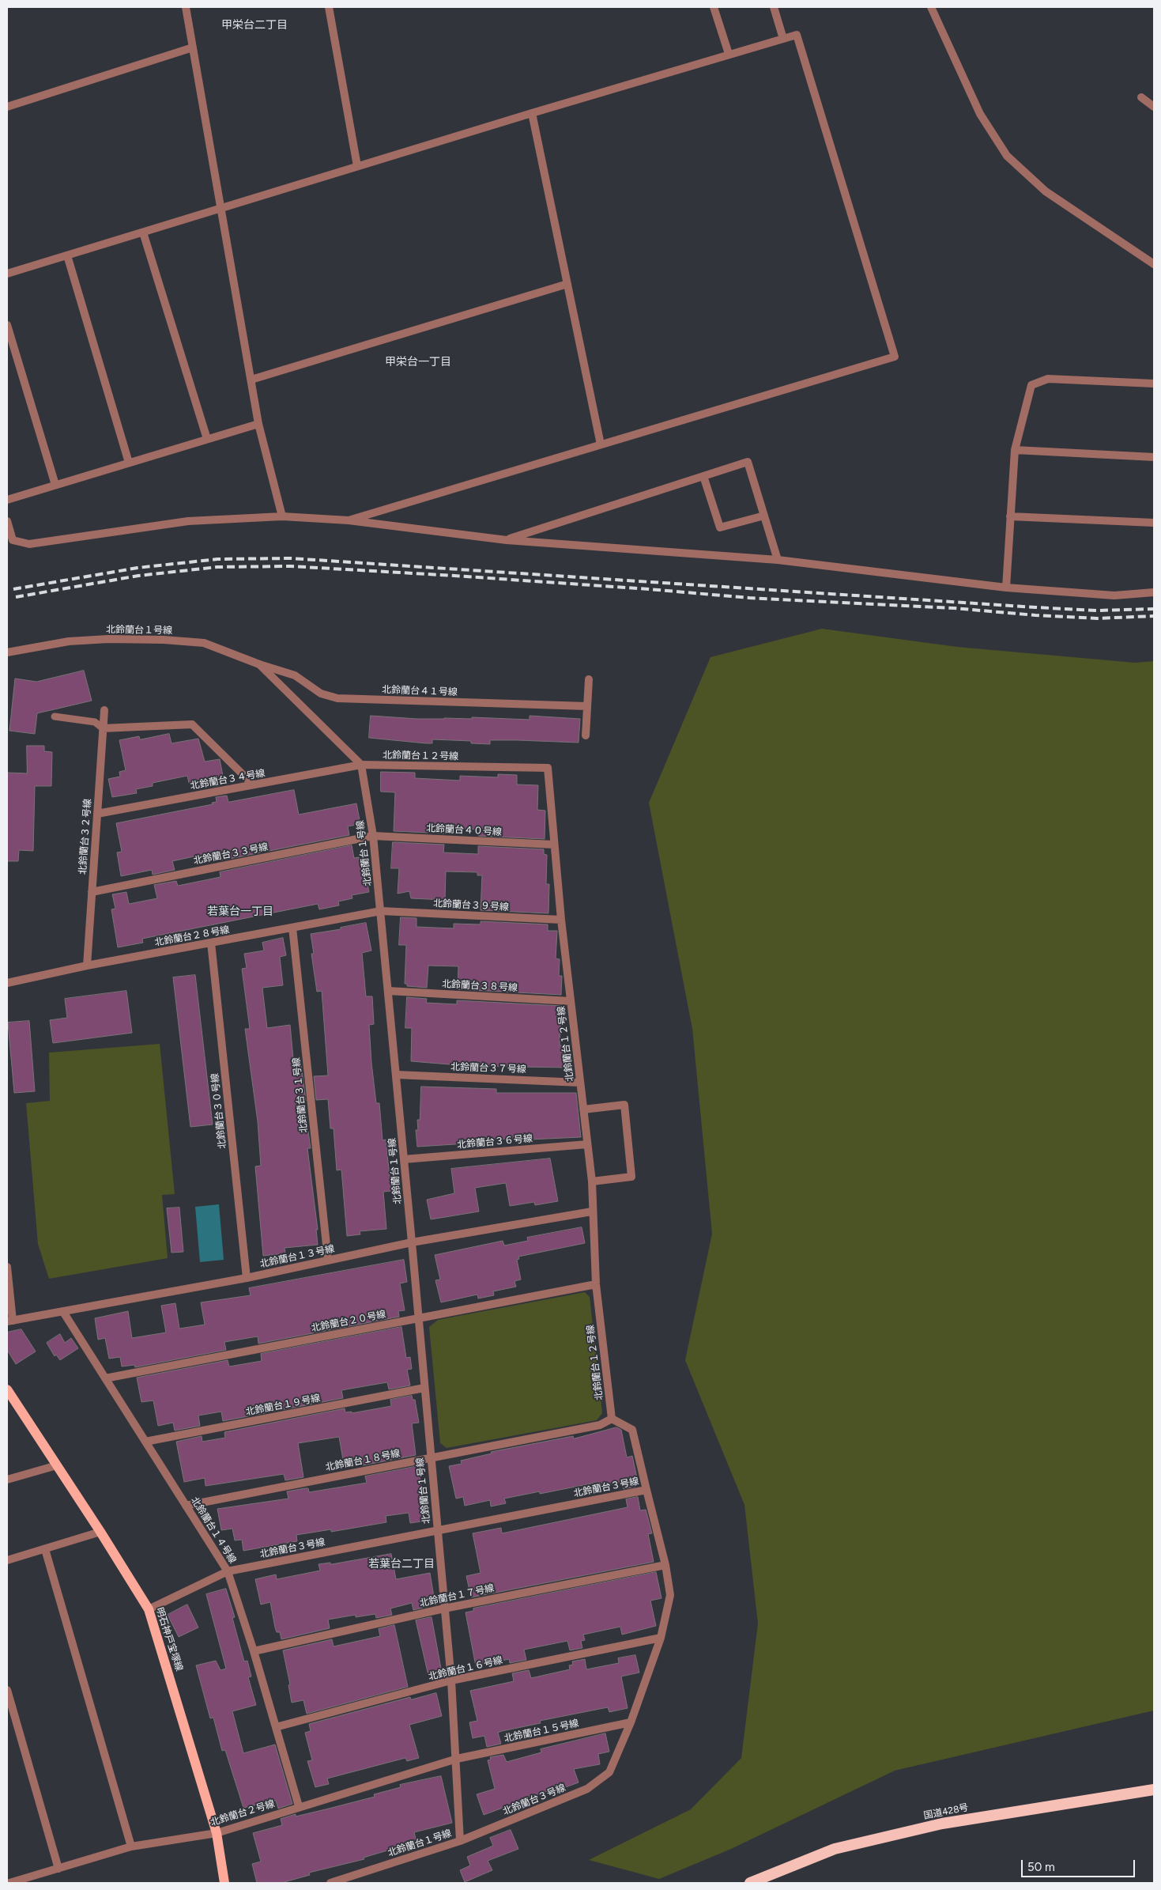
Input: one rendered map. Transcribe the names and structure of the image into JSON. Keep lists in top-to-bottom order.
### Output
{
  "streets": {
    "highway": ["国道428号"],
    "main road": ["明石神戸宝塚線"],
    "street": [
      "北鈴蘭台１号線",
      "北鈴蘭台４１号線",
      "北鈴蘭台１２号線",
      "北鈴蘭台３４号線",
      "北鈴蘭台４０号線",
      "北鈴蘭台３２号線",
      "北鈴蘭台３３号線",
      "北鈴蘭台３９号線",
      "北鈴蘭台２８号線",
      "北鈴蘭台３８号線",
      "北鈴蘭台３７号線",
      "北鈴蘭台３１号線",
      "北鈴蘭台３０号線",
      "北鈴蘭台３６号線",
      "北鈴蘭台１３号線",
      "北鈴蘭台２０号線",
      "北鈴蘭台１９号線",
      "北鈴蘭台１８号線",
      "北鈴蘭台３号線",
      "北鈴蘭台１４号線",
      "北鈴蘭台１７号線",
      "北鈴蘭台１６号線",
      "北鈴蘭台１５号線",
      "北鈴蘭台２号線"
    ]
  },
  "crossings": [
    ["北鈴蘭台１号線", "北鈴蘭台４１号線"],
    ["北鈴蘭台１号線", "北鈴蘭台１２号線"],
    ["北鈴蘭台１号線", "北鈴蘭台３４号線"],
    ["北鈴蘭台１号線", "北鈴蘭台４０号線"],
    ["北鈴蘭台１号線", "北鈴蘭台３３号線"],
    ["北鈴蘭台１号線", "北鈴蘭台３９号線"],
    ["北鈴蘭台１号線", "北鈴蘭台２８号線"],
    ["北鈴蘭台１号線", "北鈴蘭台３８号線"],
    ["北鈴蘭台１号線", "北鈴蘭台３７号線"],
    ["北鈴蘭台１号線", "北鈴蘭台３６号線"],
    ["北鈴蘭台１号線", "北鈴蘭台１３号線"],
    ["北鈴蘭台１号線", "北鈴蘭台２０号線"],
    ["北鈴蘭台１号線", "北鈴蘭台１９号線"],
    ["北鈴蘭台１号線", "北鈴蘭台１８号線"],
    ["北鈴蘭台１号線", "北鈴蘭台３号線"],
    ["北鈴蘭台１号線", "北鈴蘭台１７号線"],
    ["北鈴蘭台１号線", "北鈴蘭台１６号線"],
    ["北鈴蘭台１号線", "北鈴蘭台１５号線"],
    ["北鈴蘭台１号線", "北鈴蘭台２号線"],
    ["北鈴蘭台１２号線", "北鈴蘭台３４号線"],
    ["北鈴蘭台１２号線", "北鈴蘭台４０号線"],
    ["北鈴蘭台１２号線", "北鈴蘭台３９号線"],
    ["北鈴蘭台１２号線", "北鈴蘭台３８号線"],
    ["北鈴蘭台１２号線", "北鈴蘭台３７号線"],
    ["北鈴蘭台１２号線", "北鈴蘭台３６号線"],
    ["北鈴蘭台１２号線", "北鈴蘭台１３号線"],
    ["北鈴蘭台１２号線", "北鈴蘭台２０号線"],
    ["北鈴蘭台１２号線", "北鈴蘭台１８号線"],
    ["北鈴蘭台３４号線", "北鈴蘭台３２号線"],
    ["北鈴蘭台４０号線", "北鈴蘭台３３号線"],
    ["北鈴蘭台３２号線", "北鈴蘭台３３号線"],
    ["北鈴蘭台３２号線", "北鈴蘭台２８号線"],
    ["北鈴蘭台３９号線", "北鈴蘭台２８号線"],
    ["北鈴蘭台２８号線", "北鈴蘭台３１号線"],
    ["北鈴蘭台２８号線", "北鈴蘭台３０号線"],
    ["北鈴蘭台３１号線", "北鈴蘭台１３号線"],
    ["北鈴蘭台３０号線", "北鈴蘭台１３号線"],
    ["北鈴蘭台１３号線", "北鈴蘭台１４号線"],
    ["北鈴蘭台２０号線", "北鈴蘭台１４号線"],
    ["北鈴蘭台１９号線", "北鈴蘭台１４号線"],
    ["北鈴蘭台１８号線", "北鈴蘭台１４号線"],
    ["北鈴蘭台３号線", "北鈴蘭台１４号線"],
    ["北鈴蘭台３号線", "北鈴蘭台１７号線"],
    ["北鈴蘭台３号線", "明石神戸宝塚線"],
    ["北鈴蘭台３号線", "北鈴蘭台１６号線"],
    ["北鈴蘭台３号線", "北鈴蘭台１５号線"],
    ["北鈴蘭台１４号線", "北鈴蘭台１７号線"],
    ["北鈴蘭台１４号線", "北鈴蘭台１６号線"],
    ["北鈴蘭台１４号線", "北鈴蘭台２号線"],
    ["明石神戸宝塚線", "北鈴蘭台２号線"],
    ["北鈴蘭台１５号線", "北鈴蘭台２号線"]
  ],
  "districts": [
    "甲栄台二丁目",
    "甲栄台一丁目",
    "若葉台一丁目",
    "若葉台二丁目"
  ],
  "scale_bar": "50 m"
}
